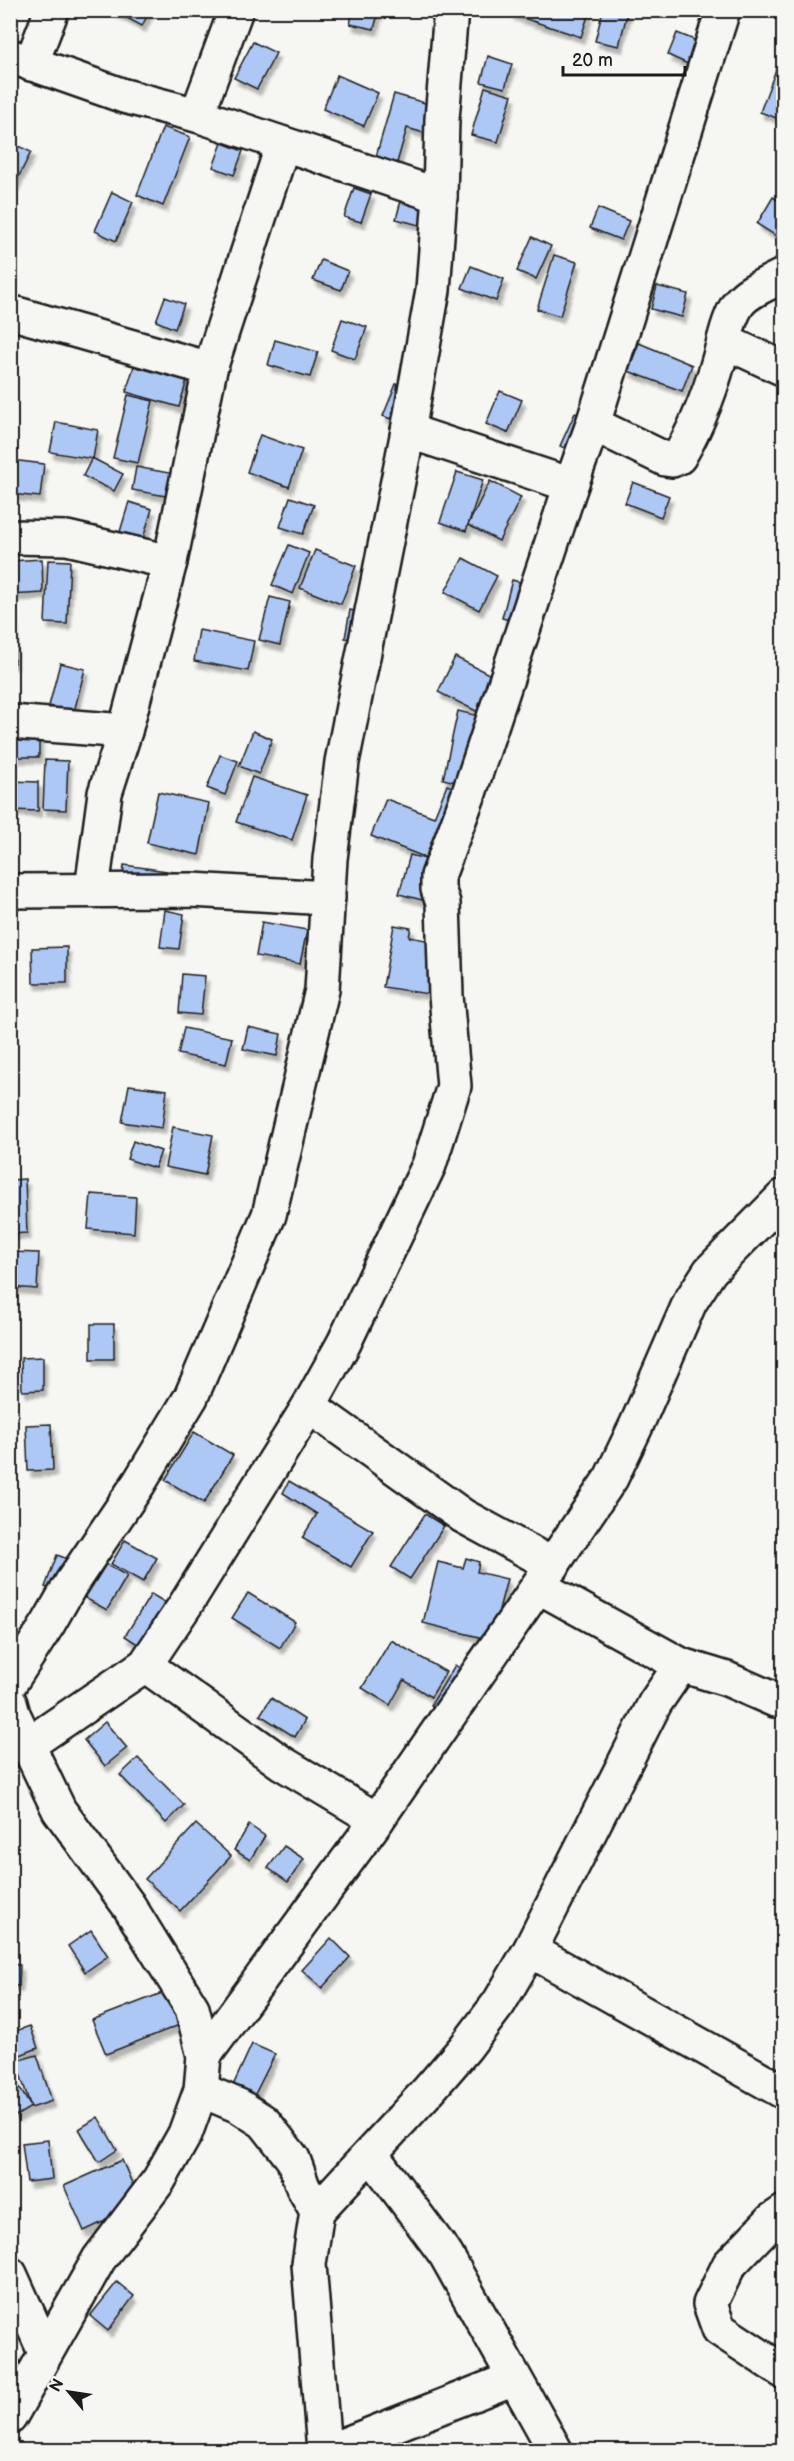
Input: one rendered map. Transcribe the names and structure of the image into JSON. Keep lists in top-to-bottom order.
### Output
{
  "scale_bar": "20 m",
  "north": "top left"
}
